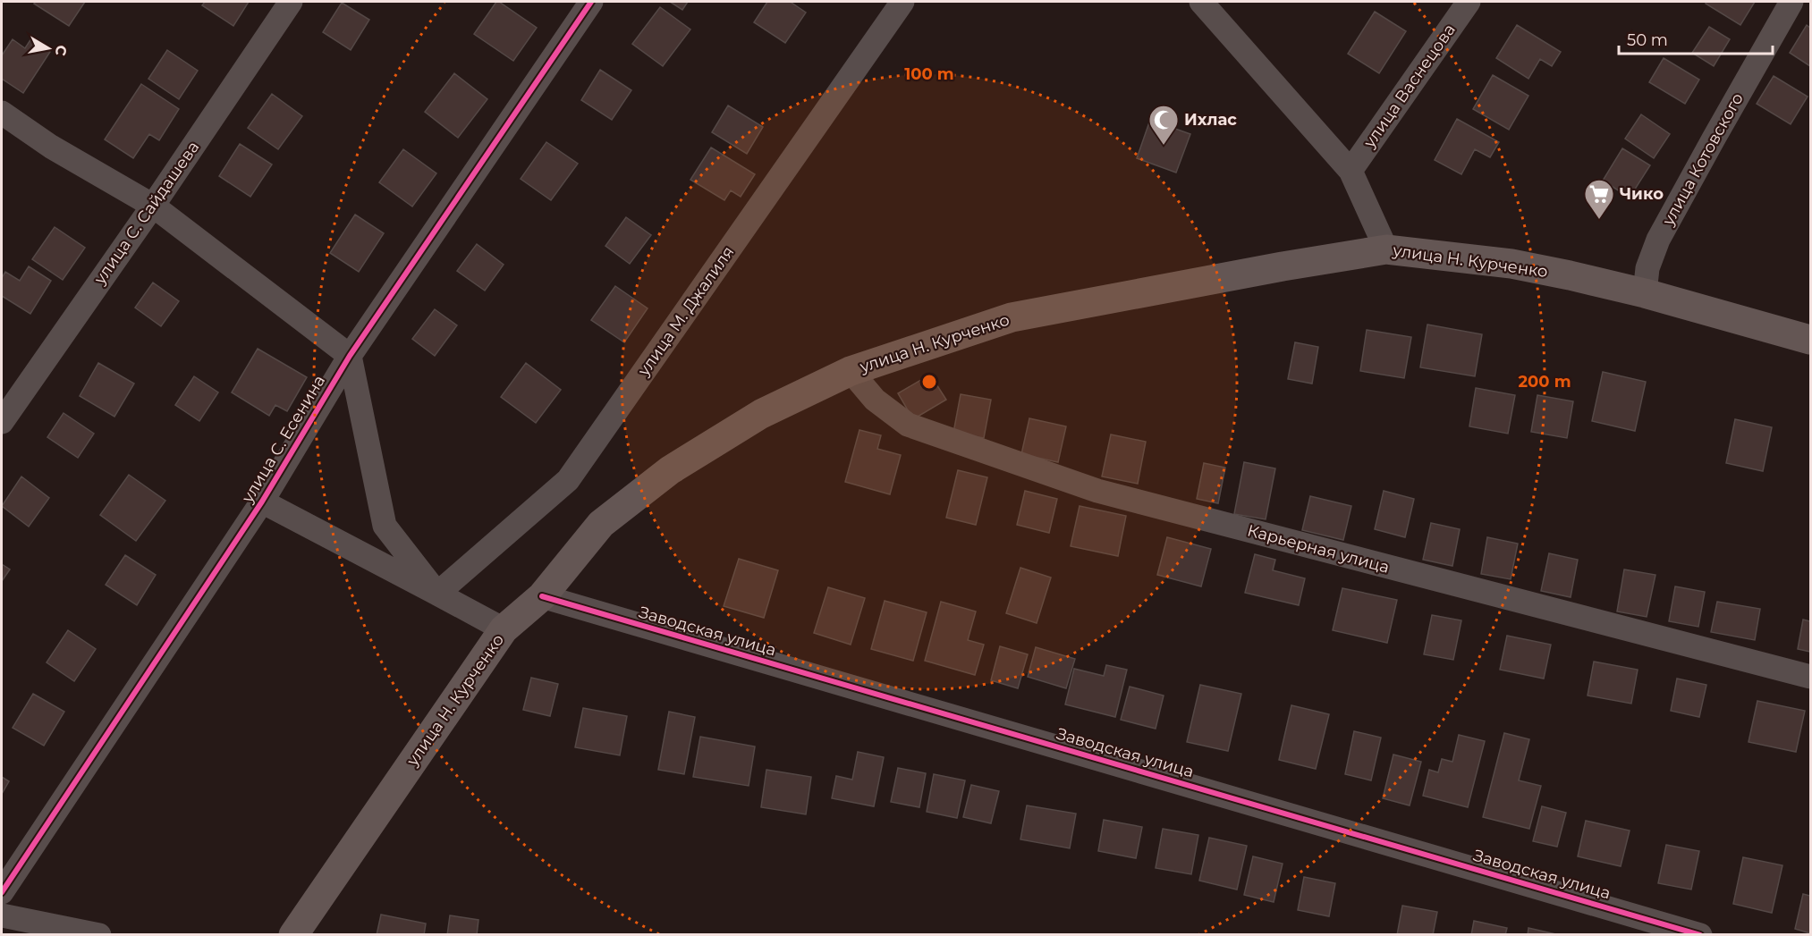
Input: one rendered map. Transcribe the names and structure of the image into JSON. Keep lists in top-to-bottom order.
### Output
{
  "streets": {
    "main road": ["улица Н. Курченко"],
    "street": [
      "улица Васнецова",
      "улица Котовского",
      "улица С. Сайдашева",
      "улица М. Джалиля",
      "улица С. Есенина",
      "Карьерная улица",
      "Заводская улица"
    ]
  },
  "crossings": [
    ["улица Котовского", "улица Н. Курченко"],
    ["улица Н. Курченко", "Карьерная улица"],
    ["улица Н. Курченко", "Заводская улица"]
  ],
  "places": {
    "mosque": ["Ихлас"],
    "supermarket": ["Чико"]
  },
  "scale_bar": "50 m",
  "north": "right",
  "rings": ["100 m", "200 m"]
}
